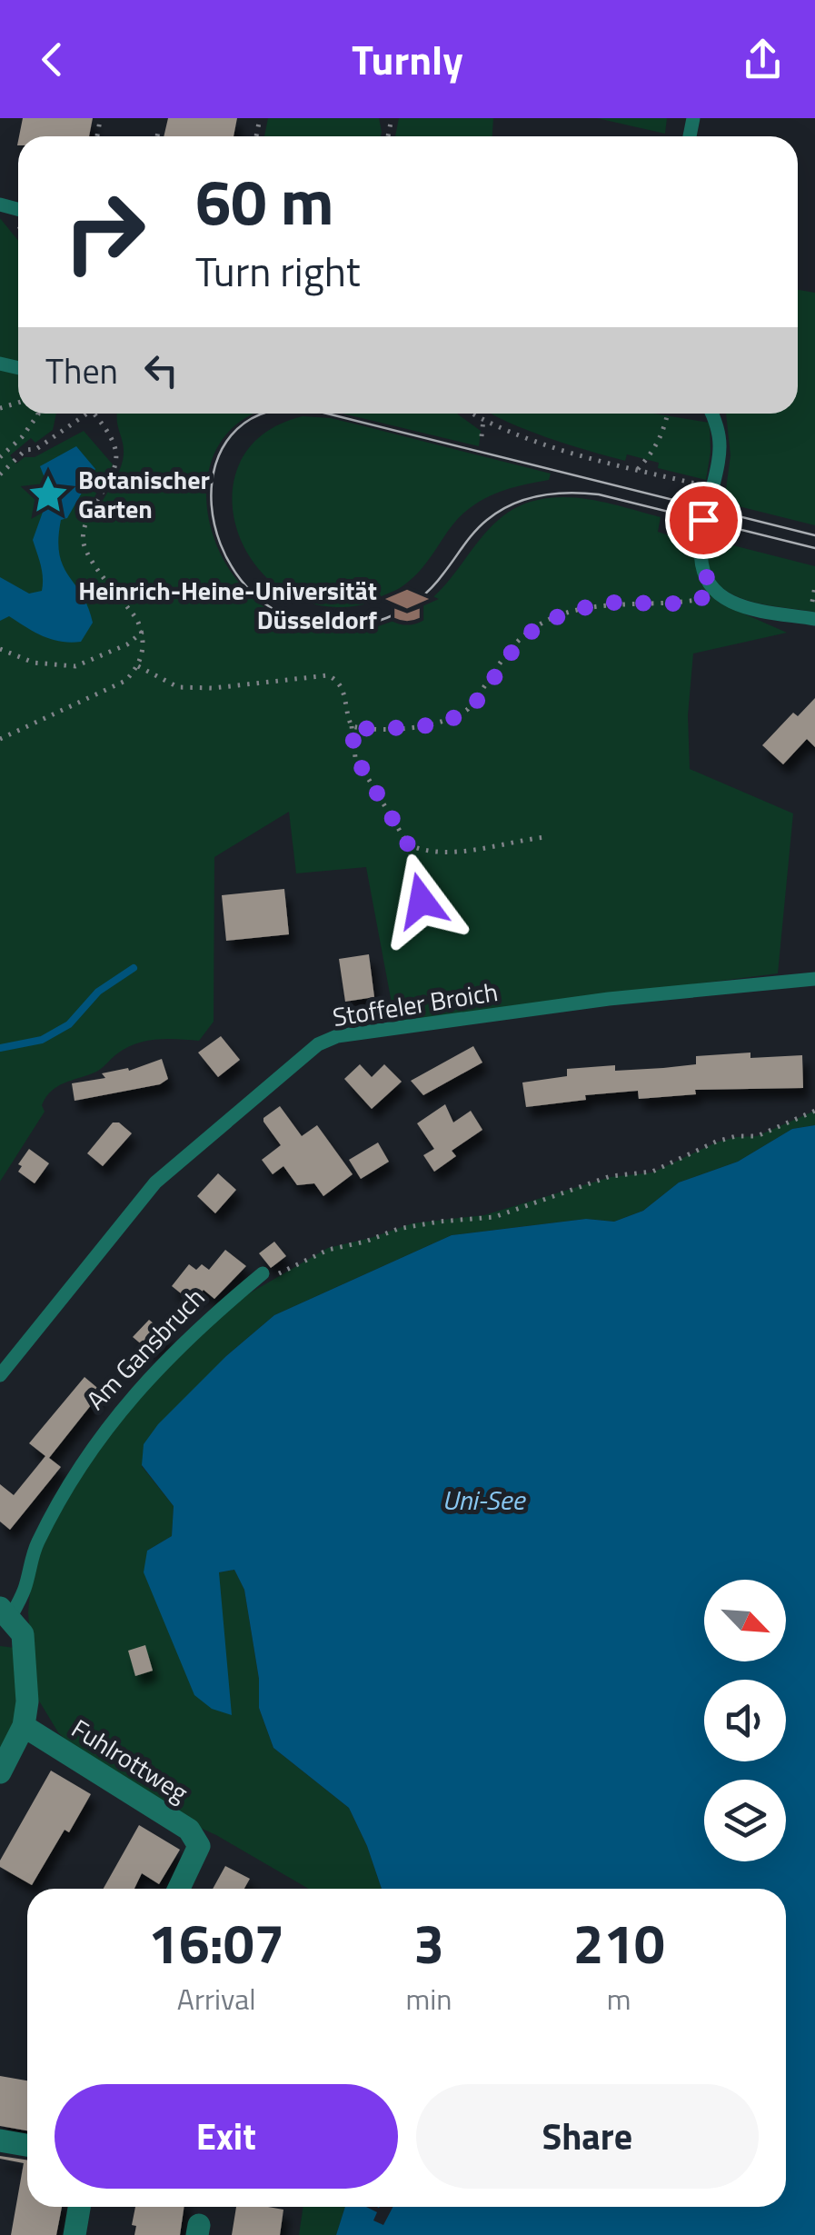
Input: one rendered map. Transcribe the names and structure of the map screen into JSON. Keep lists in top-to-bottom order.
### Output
{
  "streets": {
    "street": ["Am Gansbruch", "Fuhlrottweg"],
    "lane": ["Stoffeler Broich"]
  },
  "crossings": [
    ["Am Gansbruch", "Fuhlrottweg"]
  ],
  "water": ["Uni-See"],
  "places": {
    "place": ["Botanischer Garten"],
    "school or university": ["Heinrich-Heine-Universität Düsseldorf"]
  },
  "north": "bottom right",
  "page": {
    "header": "Turnly",
    "turn": ["60 m", "Turn right"],
    "then": "Then",
    "eta": [
      "16:07",
      "Arrival",
      "3",
      "min",
      "210",
      "m"
    ],
    "buttons": ["Exit", "Share"]
  }
}
